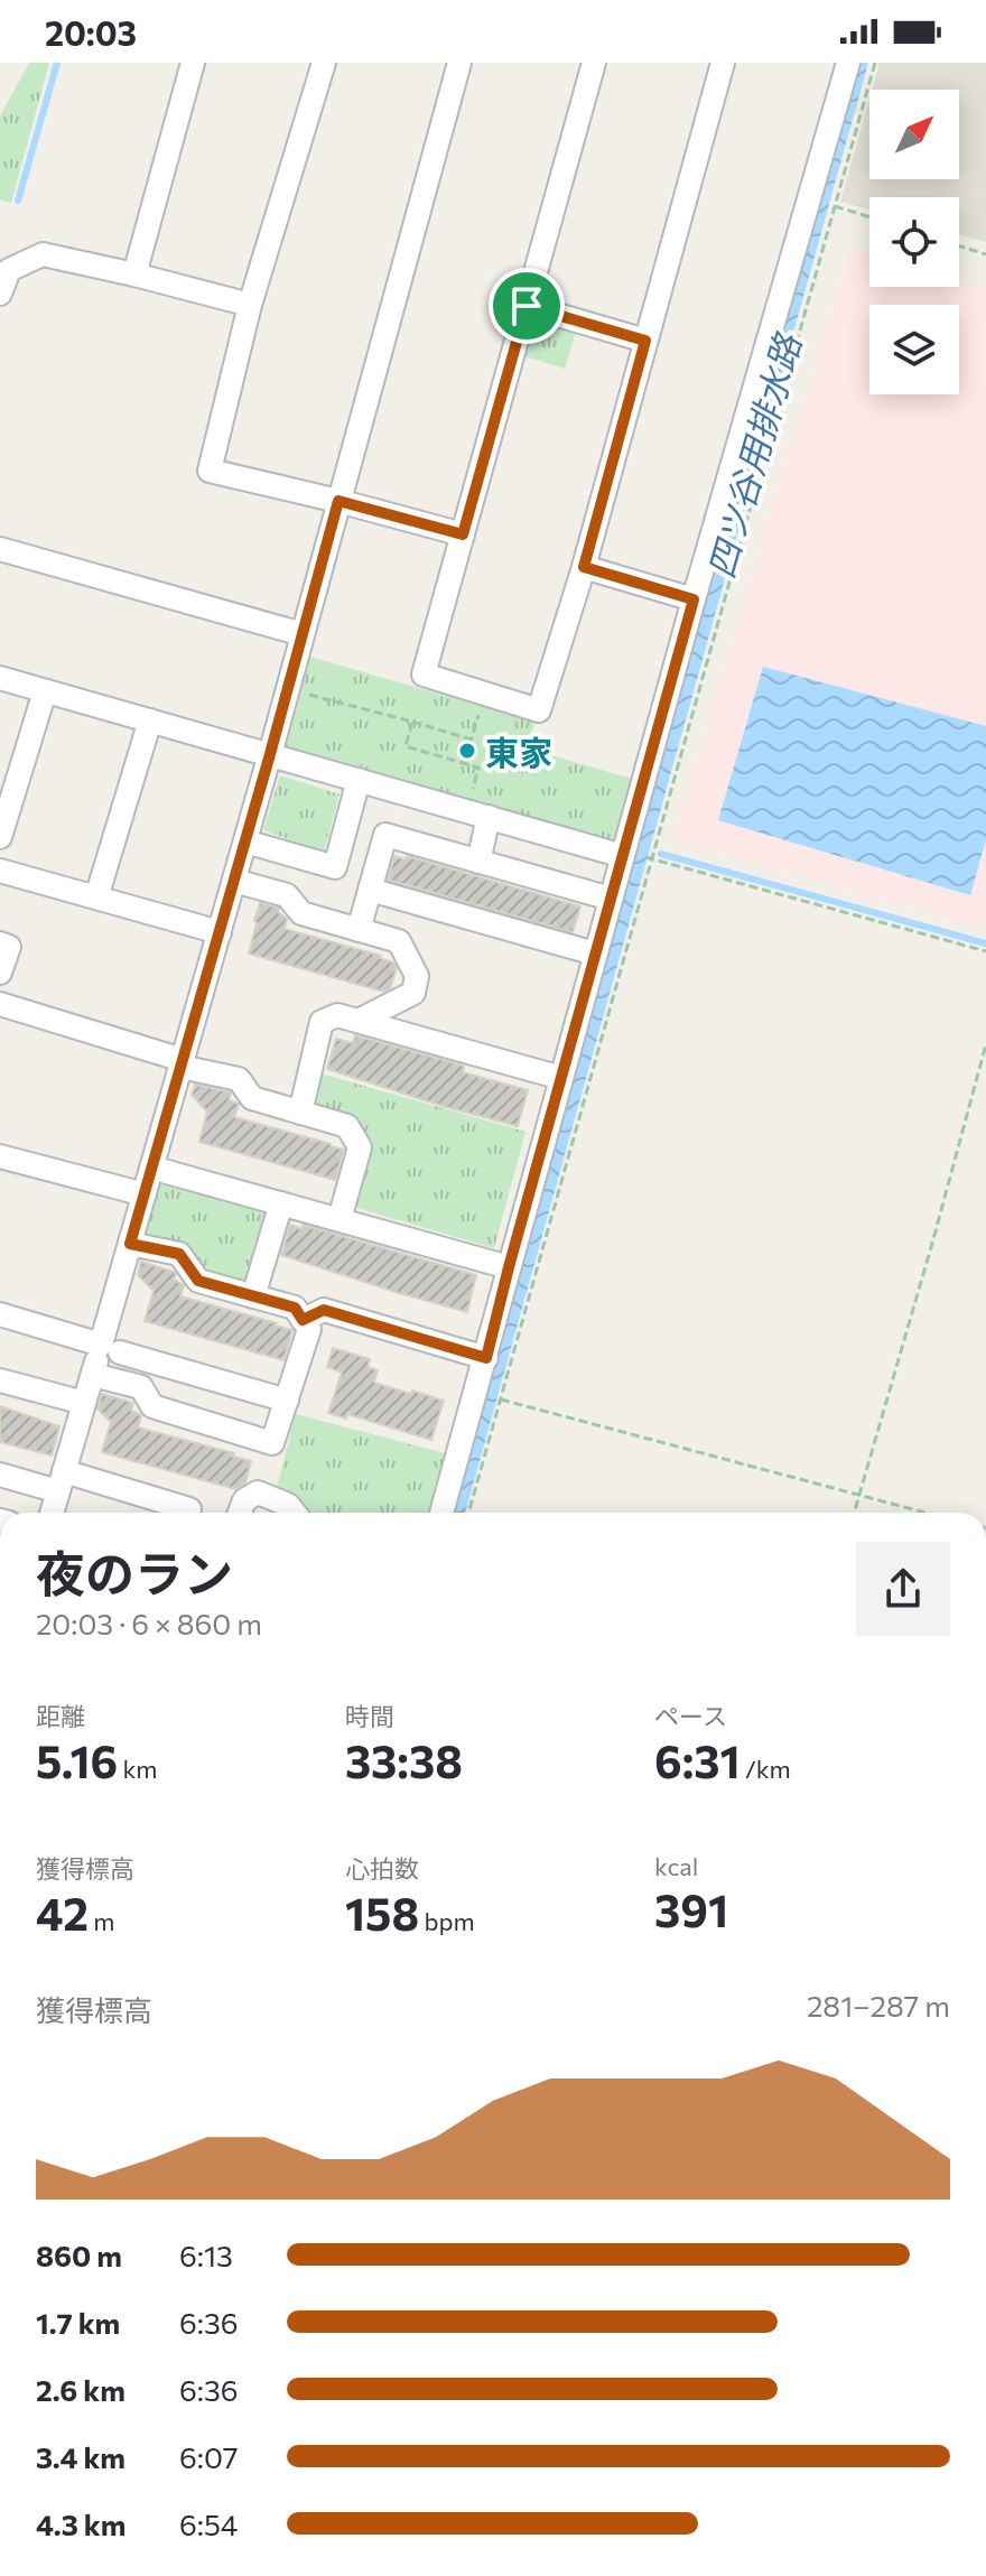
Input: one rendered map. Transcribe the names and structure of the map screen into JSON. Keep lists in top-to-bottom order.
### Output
{
  "water": ["四ツ谷用排水路"],
  "places": ["東家"],
  "north": "top right",
  "page": {
    "status": "20:03",
    "heading": ["夜のラン", "20:03 · 6 × 860 m"],
    "stats": [
      ["距離", "5.16 km"],
      ["時間", "33:38"],
      ["ペース", "6:31 /km"],
      ["獲得標高", "42 m"],
      ["心拍数", "158 bpm"],
      ["kcal", "391"]
    ],
    "chart": ["獲得標高", "281–287 m"],
    "list": [
      {
        "name": "860 m",
        "note": "6:13"
      },
      {
        "name": "1.7 km",
        "note": "6:36"
      },
      {
        "name": "2.6 km",
        "note": "6:36"
      },
      {
        "name": "3.4 km",
        "note": "6:07"
      },
      {
        "name": "4.3 km",
        "note": "6:54"
      }
    ]
  }
}
